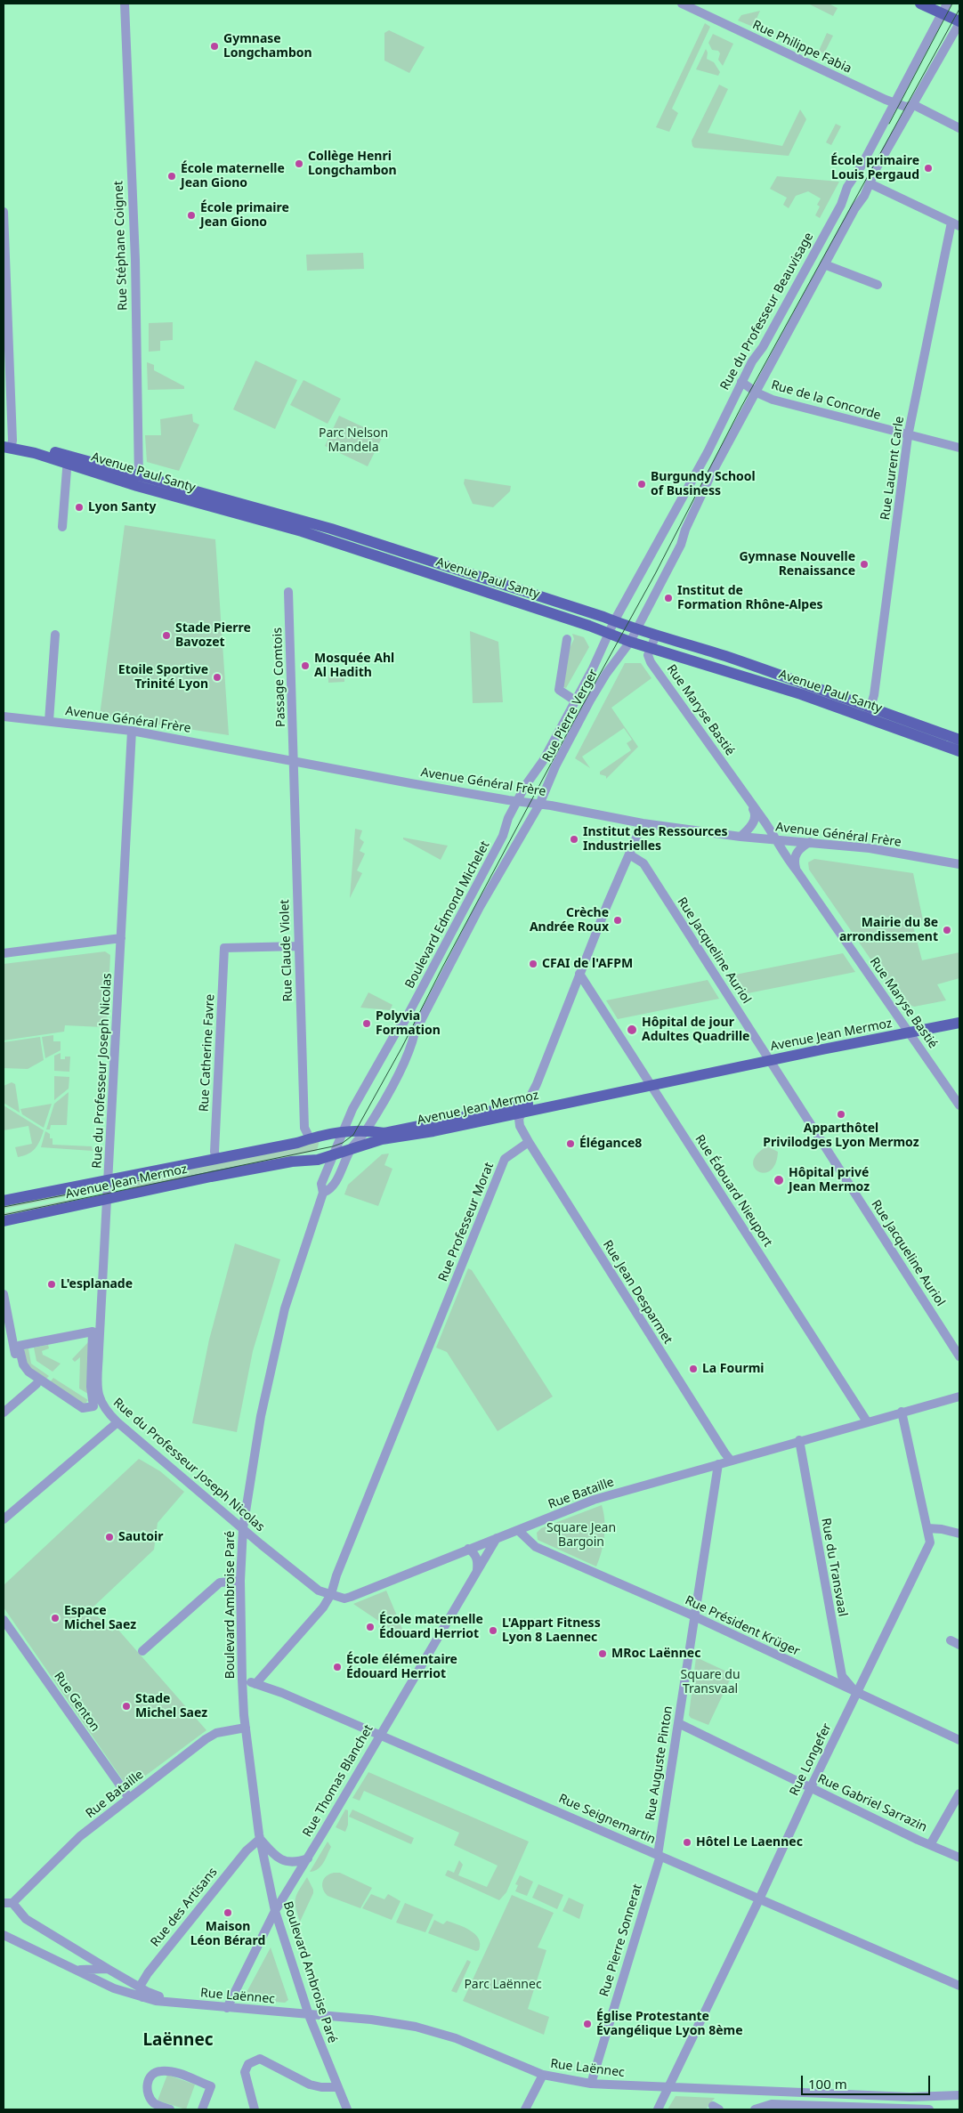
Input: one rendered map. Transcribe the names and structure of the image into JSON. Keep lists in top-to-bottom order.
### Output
{
  "streets": {
    "main road": ["Avenue Paul Santy", "Avenue Jean Mermoz"],
    "street": [
      "Rue Philippe Fabia",
      "Rue Stéphane Coignet",
      "Rue du Professeur Beauvisage",
      "Rue de la Concorde",
      "Rue Laurent Carle",
      "Passage Comtois",
      "Rue Maryse Bastié",
      "Rue Pierre Verger",
      "Avenue Général Frère",
      "Boulevard Edmond Michelet",
      "Rue Claude Violet",
      "Rue Jacqueline Auriol",
      "Rue Catherine Favre",
      "Rue du Professeur Joseph Nicolas",
      "Rue Édouard Nieuport",
      "Rue Professeur Morat",
      "Rue Jean Desparmet",
      "Rue Bataille",
      "Rue du Transvaal",
      "Boulevard Ambroise Paré",
      "Rue Président Krüger",
      "Rue Genton",
      "Rue Longefer",
      "Rue Auguste Pinton",
      "Rue Thomas Blanchet",
      "Rue Gabriel Sarrazin",
      "Rue Seignemartin",
      "Rue des Artisans",
      "Rue Pierre Sonnerat",
      "Rue Laënnec"
    ]
  },
  "crossings": [
    ["Rue Philippe Fabia", "Rue du Professeur Beauvisage"],
    ["Rue Stéphane Coignet", "Avenue Paul Santy"],
    ["Rue du Professeur Beauvisage", "Rue de la Concorde"],
    ["Rue du Professeur Beauvisage", "Avenue Paul Santy"],
    ["Rue du Professeur Beauvisage", "Rue Pierre Verger"],
    ["Rue de la Concorde", "Rue Laurent Carle"],
    ["Rue Laurent Carle", "Avenue Paul Santy"],
    ["Avenue Paul Santy", "Rue Maryse Bastié"],
    ["Avenue Paul Santy", "Rue Pierre Verger"],
    ["Passage Comtois", "Avenue Général Frère"],
    ["Passage Comtois", "Rue Claude Violet"],
    ["Rue Maryse Bastié", "Avenue Général Frère"],
    ["Rue Maryse Bastié", "Avenue Jean Mermoz"],
    ["Rue Pierre Verger", "Avenue Général Frère"],
    ["Rue Pierre Verger", "Boulevard Edmond Michelet"],
    ["Avenue Général Frère", "Boulevard Edmond Michelet"],
    ["Avenue Général Frère", "Rue Claude Violet"],
    ["Avenue Général Frère", "Rue du Professeur Joseph Nicolas"],
    ["Boulevard Edmond Michelet", "Avenue Jean Mermoz"],
    ["Boulevard Edmond Michelet", "Boulevard Ambroise Paré"],
    ["Rue Claude Violet", "Avenue Jean Mermoz"],
    ["Rue Claude Violet", "Rue Catherine Favre"],
    ["Rue Jacqueline Auriol", "Avenue Jean Mermoz"],
    ["Avenue Jean Mermoz", "Rue Catherine Favre"],
    ["Avenue Jean Mermoz", "Rue du Professeur Joseph Nicolas"],
    ["Avenue Jean Mermoz", "Rue Édouard Nieuport"],
    ["Avenue Jean Mermoz", "Boulevard Ambroise Paré"],
    ["Rue du Professeur Joseph Nicolas", "Rue Professeur Morat"],
    ["Rue du Professeur Joseph Nicolas", "Rue Bataille"],
    ["Rue du Professeur Joseph Nicolas", "Boulevard Ambroise Paré"],
    ["Rue Édouard Nieuport", "Rue Bataille"],
    ["Rue Professeur Morat", "Rue Jean Desparmet"],
    ["Rue Professeur Morat", "Rue Bataille"],
    ["Rue Jean Desparmet", "Rue Bataille"],
    ["Rue Bataille", "Rue du Transvaal"],
    ["Rue Bataille", "Boulevard Ambroise Paré"],
    ["Rue Bataille", "Rue Président Krüger"],
    ["Rue Bataille", "Rue Genton"],
    ["Rue Bataille", "Rue Longefer"],
    ["Rue Bataille", "Rue Auguste Pinton"],
    ["Rue Bataille", "Rue Thomas Blanchet"],
    ["Rue Bataille", "Rue Laënnec"],
    ["Rue du Transvaal", "Rue Président Krüger"],
    ["Rue du Transvaal", "Rue Longefer"],
    ["Boulevard Ambroise Paré", "Rue Thomas Blanchet"],
    ["Boulevard Ambroise Paré", "Rue Seignemartin"],
    ["Boulevard Ambroise Paré", "Rue des Artisans"],
    ["Boulevard Ambroise Paré", "Rue Laënnec"],
    ["Rue Président Krüger", "Rue Longefer"],
    ["Rue Président Krüger", "Rue Auguste Pinton"],
    ["Rue Longefer", "Rue Gabriel Sarrazin"],
    ["Rue Longefer", "Rue Seignemartin"],
    ["Rue Longefer", "Rue Laënnec"],
    ["Rue Auguste Pinton", "Rue Gabriel Sarrazin"],
    ["Rue Auguste Pinton", "Rue Seignemartin"],
    ["Rue Auguste Pinton", "Rue Pierre Sonnerat"],
    ["Rue Thomas Blanchet", "Rue Seignemartin"],
    ["Rue Thomas Blanchet", "Rue Laënnec"],
    ["Rue Seignemartin", "Rue Pierre Sonnerat"],
    ["Rue des Artisans", "Rue Laënnec"],
    ["Rue Pierre Sonnerat", "Rue Laënnec"]
  ],
  "districts": ["Laënnec"],
  "parks": [
    "Parc Nelson Mandela",
    "Square Jean Bargoin",
    "Square du Transvaal",
    "Parc Laënnec"
  ],
  "places": [
    "Gymnase Longchambon",
    "Collège Henri Longchambon",
    "École primaire Louis Pergaud",
    "École maternelle Jean Giono",
    "École primaire Jean Giono",
    "Burgundy School of Business",
    "Lyon Santy",
    "Gymnase Nouvelle Renaissance",
    "Institut de Formation Rhône-Alpes",
    "Stade Pierre Bavozet",
    "Mosquée Ahl Al Hadith",
    "Etoile Sportive Trinité Lyon",
    "Institut des Ressources Industrielles",
    "Crèche Andrée Roux",
    "Mairie du 8e arrondissement",
    "CFAI de l'AFPM",
    "Polyvia Formation",
    "Hôpital de jour Adultes Quadrille",
    "Apparthôtel Privilodges Lyon Mermoz",
    "Élégance8",
    "Hôpital privé Jean Mermoz",
    "L'esplanade",
    "La Fourmi",
    "Sautoir",
    "Espace Michel Saez",
    "École maternelle Édouard Herriot",
    "L'Appart Fitness Lyon 8 Laennec",
    "MRoc Laënnec",
    "École élémentaire Édouard Herriot",
    "Stade Michel Saez",
    "Hôtel Le Laennec",
    "Maison Léon Bérard",
    "Église Protestante Évangélique Lyon 8ème"
  ],
  "scale_bar": "100 m"
}
